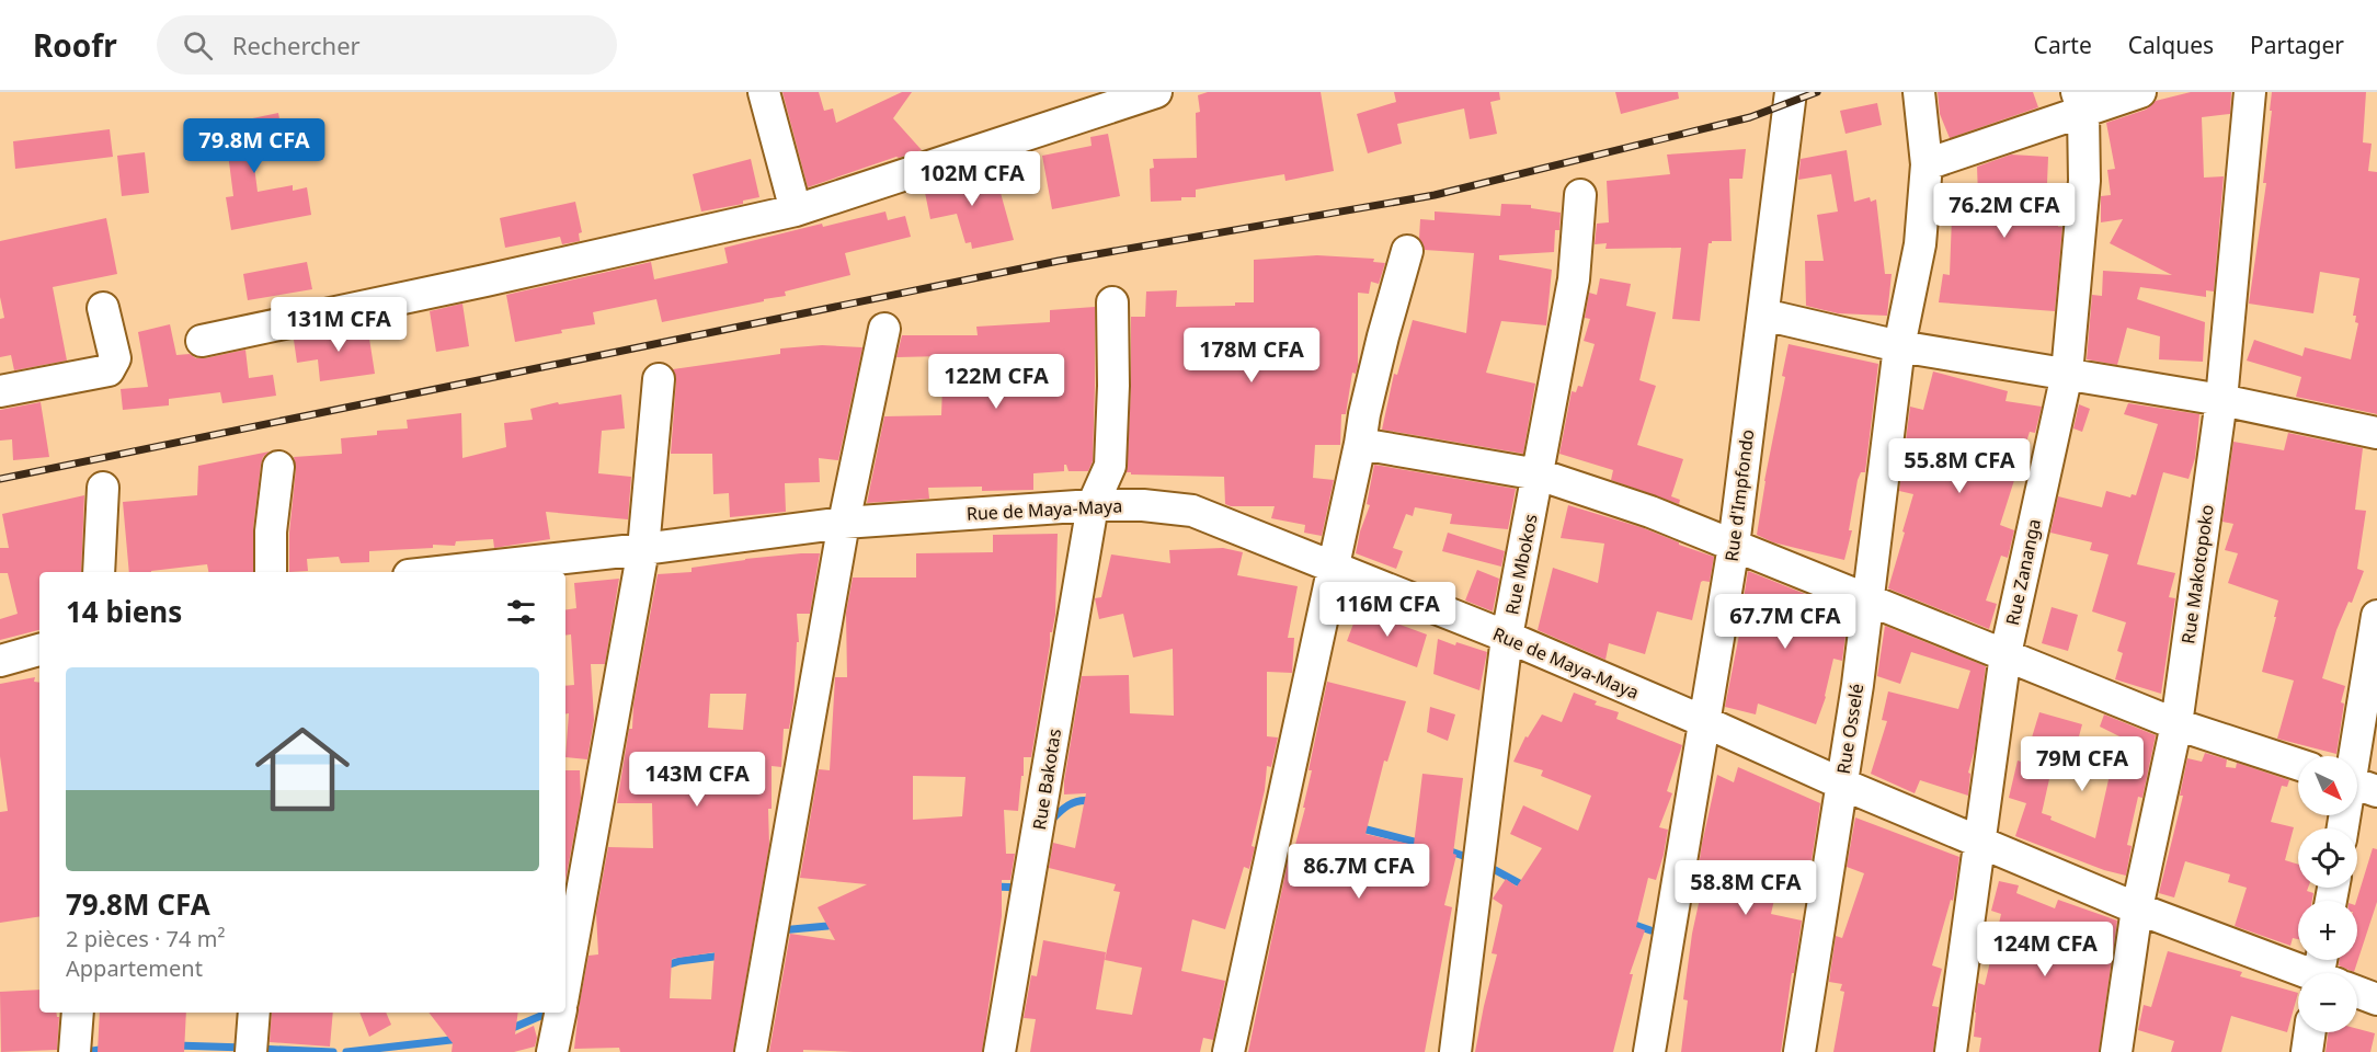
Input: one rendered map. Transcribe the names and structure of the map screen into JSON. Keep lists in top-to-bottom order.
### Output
{
  "streets": {
    "street": [
      "Rue d'Impfondo",
      "Rue de Maya-Maya",
      "Rue Mbokos",
      "Rue Zananga",
      "Rue Makotopoko",
      "Rue Osselé",
      "Rue Bakotas"
    ]
  },
  "crossings": [
    ["Rue d'Impfondo", "Rue de Maya-Maya"],
    ["Rue de Maya-Maya", "Rue Mbokos"],
    ["Rue de Maya-Maya", "Rue Zananga"],
    ["Rue de Maya-Maya", "Rue Makotopoko"],
    ["Rue de Maya-Maya", "Rue Osselé"],
    ["Rue de Maya-Maya", "Rue Bakotas"]
  ],
  "north": "bottom right",
  "page": {
    "header": "Roofr",
    "search": "Rechercher",
    "nav": ["Carte", "Calques", "Partager"],
    "price": [
      "79.8M CFA",
      "102M CFA",
      "76.2M CFA",
      "131M CFA",
      "178M CFA",
      "122M CFA",
      "55.8M CFA",
      "116M CFA",
      "67.7M CFA",
      "79M CFA",
      "143M CFA",
      "86.7M CFA",
      "58.8M CFA",
      "124M CFA"
    ],
    "heading": "14 biens",
    "list": [
      {
        "name": "79.8M CFA",
        "note": "2 pièces · 74 m² · Appartement"
      }
    ],
    "map_buttons": ["+", "−"]
  }
}
